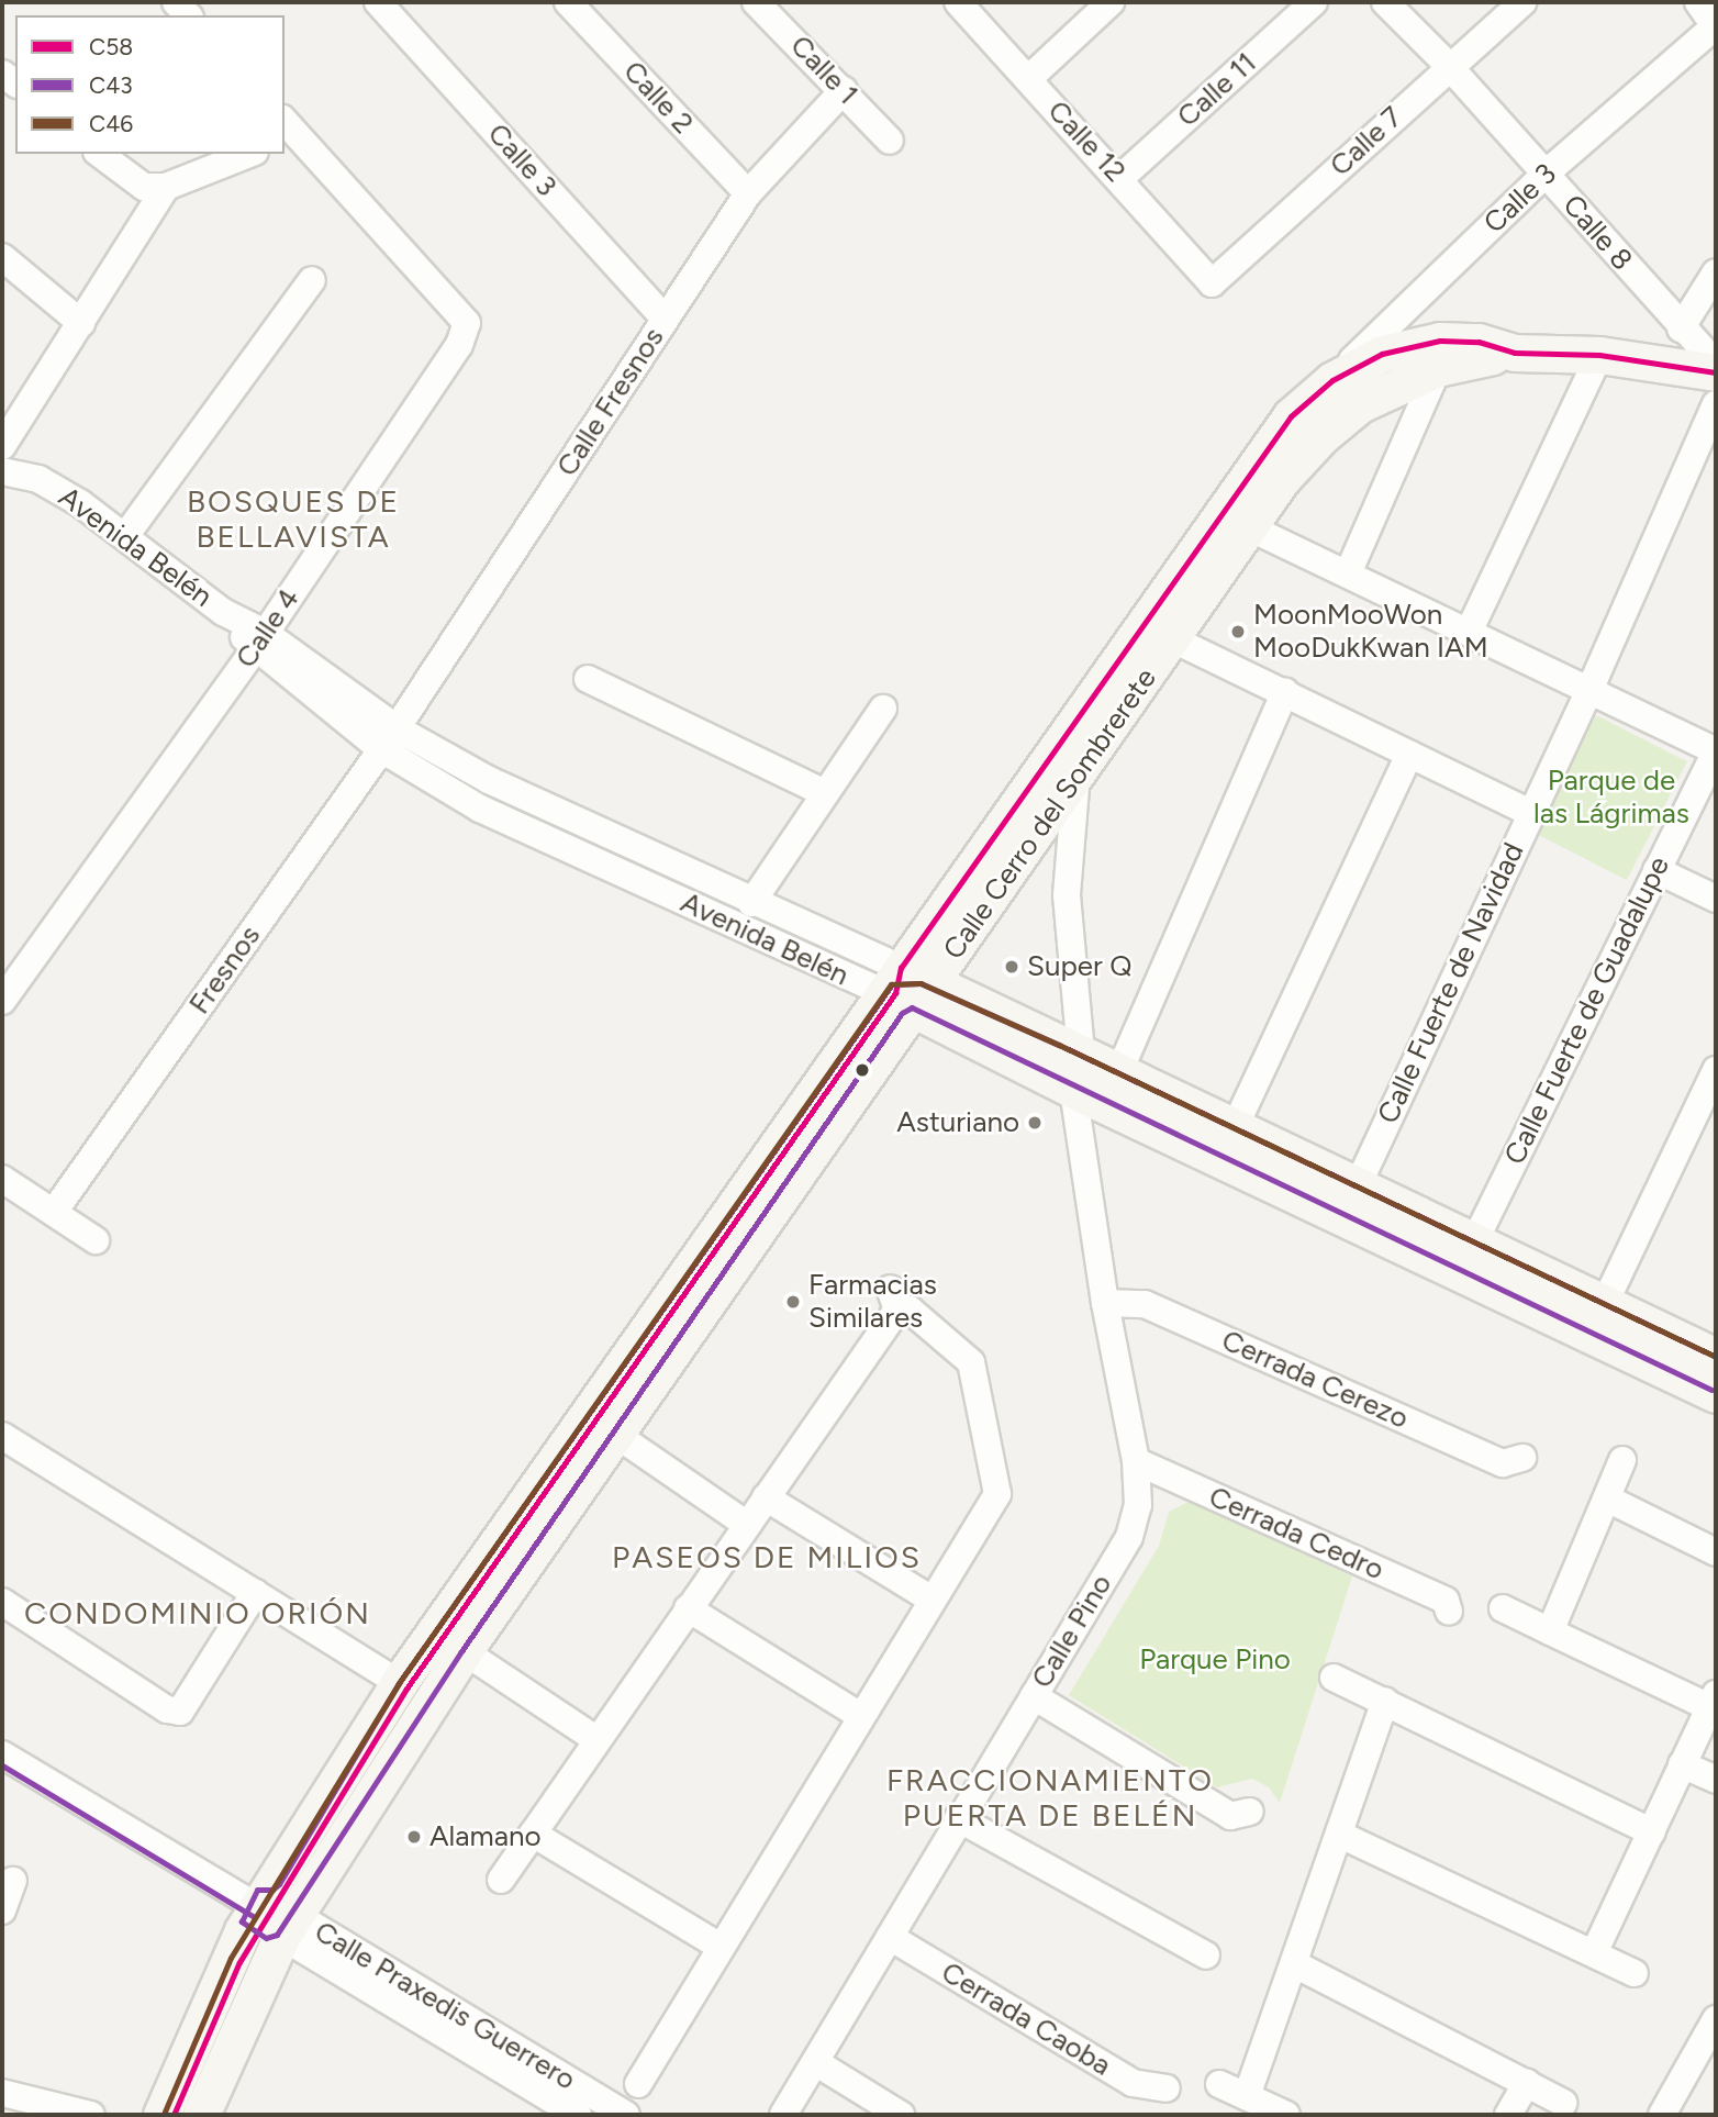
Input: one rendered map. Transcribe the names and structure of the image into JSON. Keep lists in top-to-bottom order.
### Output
{
  "streets": {
    "main road": ["Avenida Belén", "Calle Cerro del Sombrerete"],
    "street": [
      "Calle 1",
      "Calle 11",
      "Calle 2",
      "Calle 12",
      "Calle 7",
      "Calle 3",
      "Calle 8",
      "Calle Fresnos",
      "Calle 4",
      "Fresnos",
      "Calle Fuerte de Navidad",
      "Calle Fuerte de Guadalupe",
      "Cerrada Cerezo",
      "Cerrada Cedro",
      "Calle Pino",
      "Calle Praxedis Guerrero",
      "Cerrada Caoba"
    ]
  },
  "crossings": [
    ["Calle 1", "Calle Fresnos"],
    ["Calle 11", "Calle 12"],
    ["Calle 2", "Calle Fresnos"],
    ["Calle 12", "Calle 7"],
    ["Calle 7", "Calle 8"],
    ["Calle 3", "Calle 8"],
    ["Calle 3", "Calle Fresnos"],
    ["Calle 3", "Calle Cerro del Sombrerete"],
    ["Calle Fresnos", "Avenida Belén"],
    ["Calle Fresnos", "Fresnos"],
    ["Avenida Belén", "Calle 4"],
    ["Avenida Belén", "Calle Cerro del Sombrerete"],
    ["Avenida Belén", "Fresnos"],
    ["Avenida Belén", "Calle Fuerte de Navidad"],
    ["Avenida Belén", "Calle Fuerte de Guadalupe"],
    ["Avenida Belén", "Calle Pino"],
    ["Calle Cerro del Sombrerete", "Calle Praxedis Guerrero"],
    ["Cerrada Cerezo", "Calle Pino"],
    ["Cerrada Cedro", "Calle Pino"],
    ["Calle Pino", "Cerrada Caoba"]
  ],
  "districts": [
    "BOSQUES DE BELLAVISTA",
    "PASEOS DE MILIOS",
    "CONDOMINIO ORIÓN",
    "FRACCIONAMIENTO PUERTA DE BELÉN"
  ],
  "parks": ["Parque de las Lágrimas", "Parque Pino"],
  "places": [
    "MoonMooWon MooDukKwan IAM",
    "Super Q",
    "Asturiano",
    "Farmacias Similares",
    "Alamano"
  ],
  "lines": ["transit line C58", "transit line C43", "transit line C46"],
  "legend": ["C58", "C43", "C46"]
}
